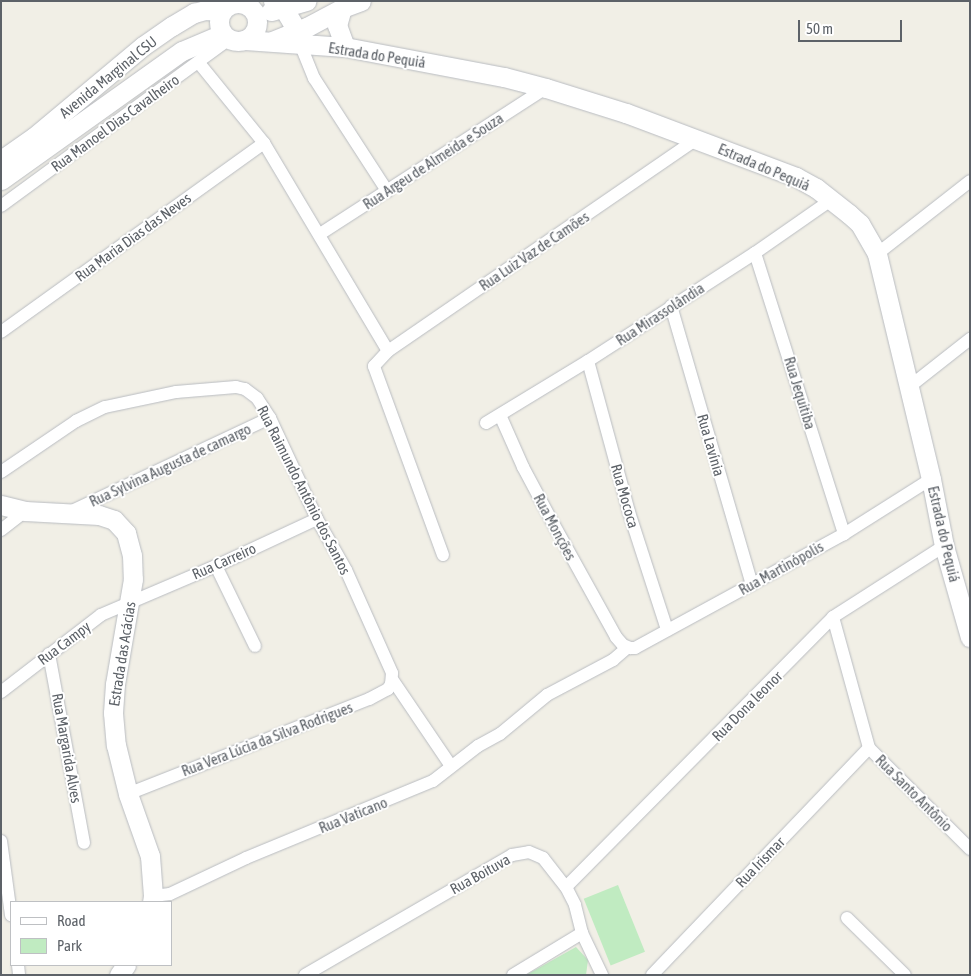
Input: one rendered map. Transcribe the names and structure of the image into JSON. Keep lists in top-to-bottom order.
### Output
{
  "streets": {
    "main road": ["Estrada do Pequiá", "Avenida Marginal CSU", "Estrada das Acácias"],
    "street": [
      "Rua Manoel Dias Cavalheiro",
      "Rua Argeu de Almeida e Souza",
      "Rua Maria Dias das Neves",
      "Rua Luiz Vaz de Camões",
      "Rua Mirassolândia",
      "Rua Jequitiba",
      "Rua Lavínia",
      "Rua Sylvina Augusta de camargo",
      "Rua Raimundo Antônio dos Santos",
      "Rua Mococa",
      "Rua Monções",
      "Rua Carreiro",
      "Rua Martinópolis",
      "Rua Campy",
      "Rua Dona leonor",
      "Rua Vera Lúcia da Silva Rodrigues",
      "Rua Margarida Alves",
      "Rua Santo Antônio",
      "Rua Vaticano",
      "Rua Irismar",
      "Rua Boituva"
    ]
  },
  "crossings": [
    ["Estrada do Pequiá", "Rua Argeu de Almeida e Souza"],
    ["Estrada do Pequiá", "Rua Luiz Vaz de Camões"],
    ["Estrada do Pequiá", "Rua Mirassolândia"],
    ["Estrada do Pequiá", "Rua Martinópolis"],
    ["Estrada do Pequiá", "Rua Dona leonor"],
    ["Avenida Marginal CSU", "Rua Manoel Dias Cavalheiro"],
    ["Rua Mirassolândia", "Rua Jequitiba"],
    ["Rua Mirassolândia", "Rua Lavínia"],
    ["Rua Mirassolândia", "Rua Mococa"],
    ["Rua Mirassolândia", "Rua Monções"],
    ["Rua Jequitiba", "Rua Martinópolis"],
    ["Rua Lavínia", "Rua Martinópolis"],
    ["Rua Sylvina Augusta de camargo", "Rua Raimundo Antônio dos Santos"],
    ["Rua Sylvina Augusta de camargo", "Estrada das Acácias"],
    ["Rua Raimundo Antônio dos Santos", "Rua Carreiro"],
    ["Rua Raimundo Antônio dos Santos", "Rua Vera Lúcia da Silva Rodrigues"],
    ["Rua Raimundo Antônio dos Santos", "Rua Vaticano"],
    ["Rua Mococa", "Rua Martinópolis"],
    ["Rua Monções", "Rua Martinópolis"],
    ["Rua Carreiro", "Rua Campy"],
    ["Rua Carreiro", "Estrada das Acácias"],
    ["Rua Martinópolis", "Rua Vaticano"],
    ["Rua Campy", "Estrada das Acácias"],
    ["Rua Campy", "Rua Margarida Alves"],
    ["Estrada das Acácias", "Rua Vera Lúcia da Silva Rodrigues"],
    ["Estrada das Acácias", "Rua Vaticano"],
    ["Rua Dona leonor", "Rua Santo Antônio"],
    ["Rua Dona leonor", "Rua Boituva"],
    ["Rua Santo Antônio", "Rua Irismar"]
  ],
  "legend": ["Road", "Park"],
  "scale_bar": "50 m"
}
